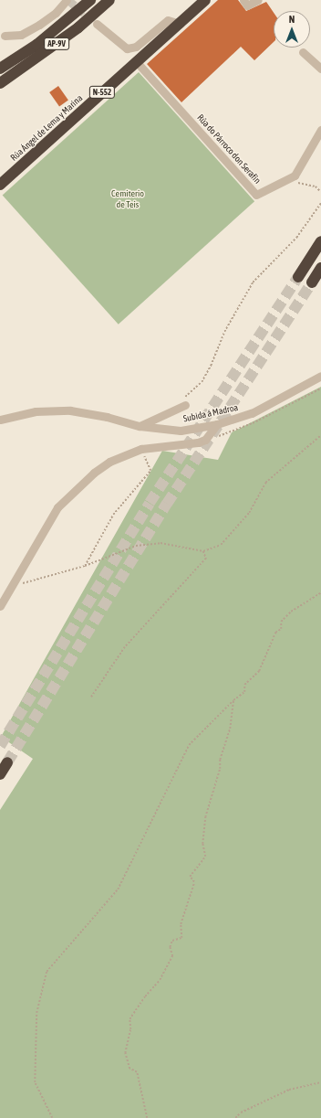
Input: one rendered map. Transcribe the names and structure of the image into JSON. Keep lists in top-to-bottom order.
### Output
{
  "streets": {
    "highway": ["AP-9V", "N-552", "Rúa Ángel de Lema y Marina"],
    "street": ["Rúa do Párroco don Serafín", "Subida á Madroa"]
  },
  "crossings": [
    ["Rúa Ángel de Lema y Marina", "Rúa do Párroco don Serafín"]
  ],
  "parks": ["Cemiterio de Teis"],
  "north": "top"
}
